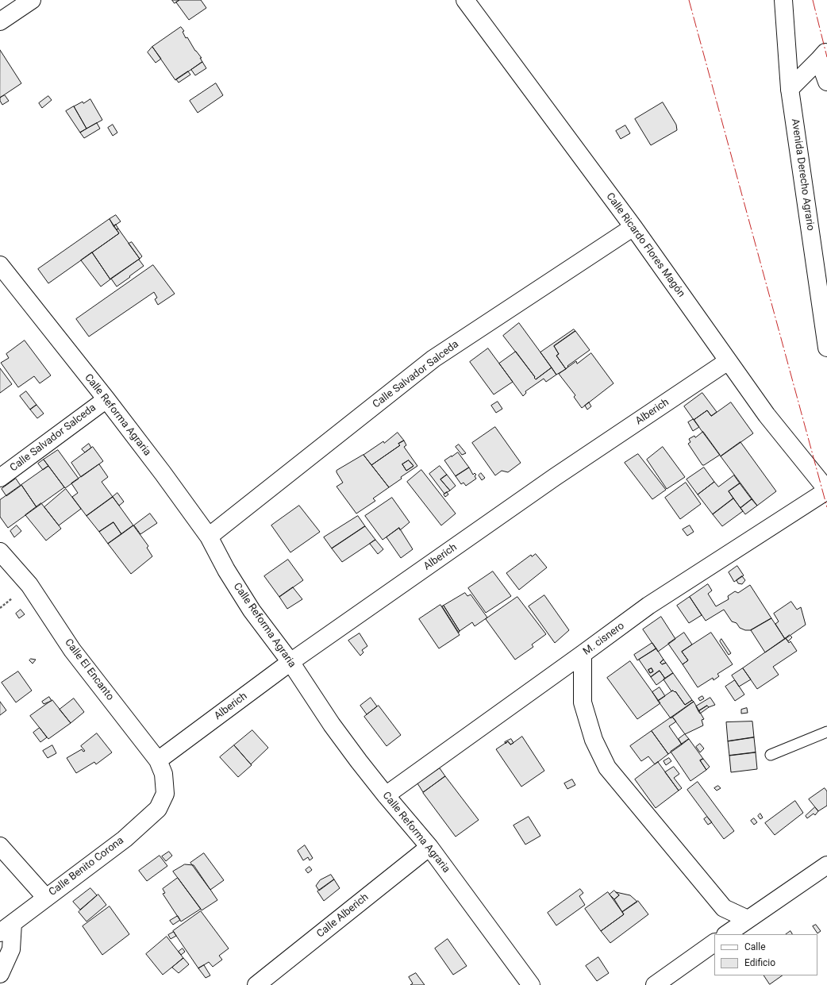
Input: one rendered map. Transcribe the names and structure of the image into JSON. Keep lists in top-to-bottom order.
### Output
{
  "streets": {
    "street": [
      "Avenida Derecho Agrario",
      "Calle Ricardo Flores Magón",
      "Calle Salvador Salceda",
      "Alberich",
      "Calle Reforma Agraria",
      "M. cisnero",
      "Calle El Encanto",
      "Calle Benito Corona",
      "Calle Alberich"
    ]
  },
  "crossings": [
    ["Calle Ricardo Flores Magón", "Calle Salvador Salceda"],
    ["Calle Ricardo Flores Magón", "Alberich"],
    ["Calle Ricardo Flores Magón", "M. cisnero"],
    ["Calle Salvador Salceda", "Calle Reforma Agraria"],
    ["Alberich", "Calle Reforma Agraria"],
    ["Alberich", "Calle El Encanto"],
    ["Calle Reforma Agraria", "M. cisnero"],
    ["Calle Reforma Agraria", "Calle Alberich"],
    ["Calle El Encanto", "Calle Benito Corona"]
  ],
  "legend": ["Calle", "Edificio"]
}
